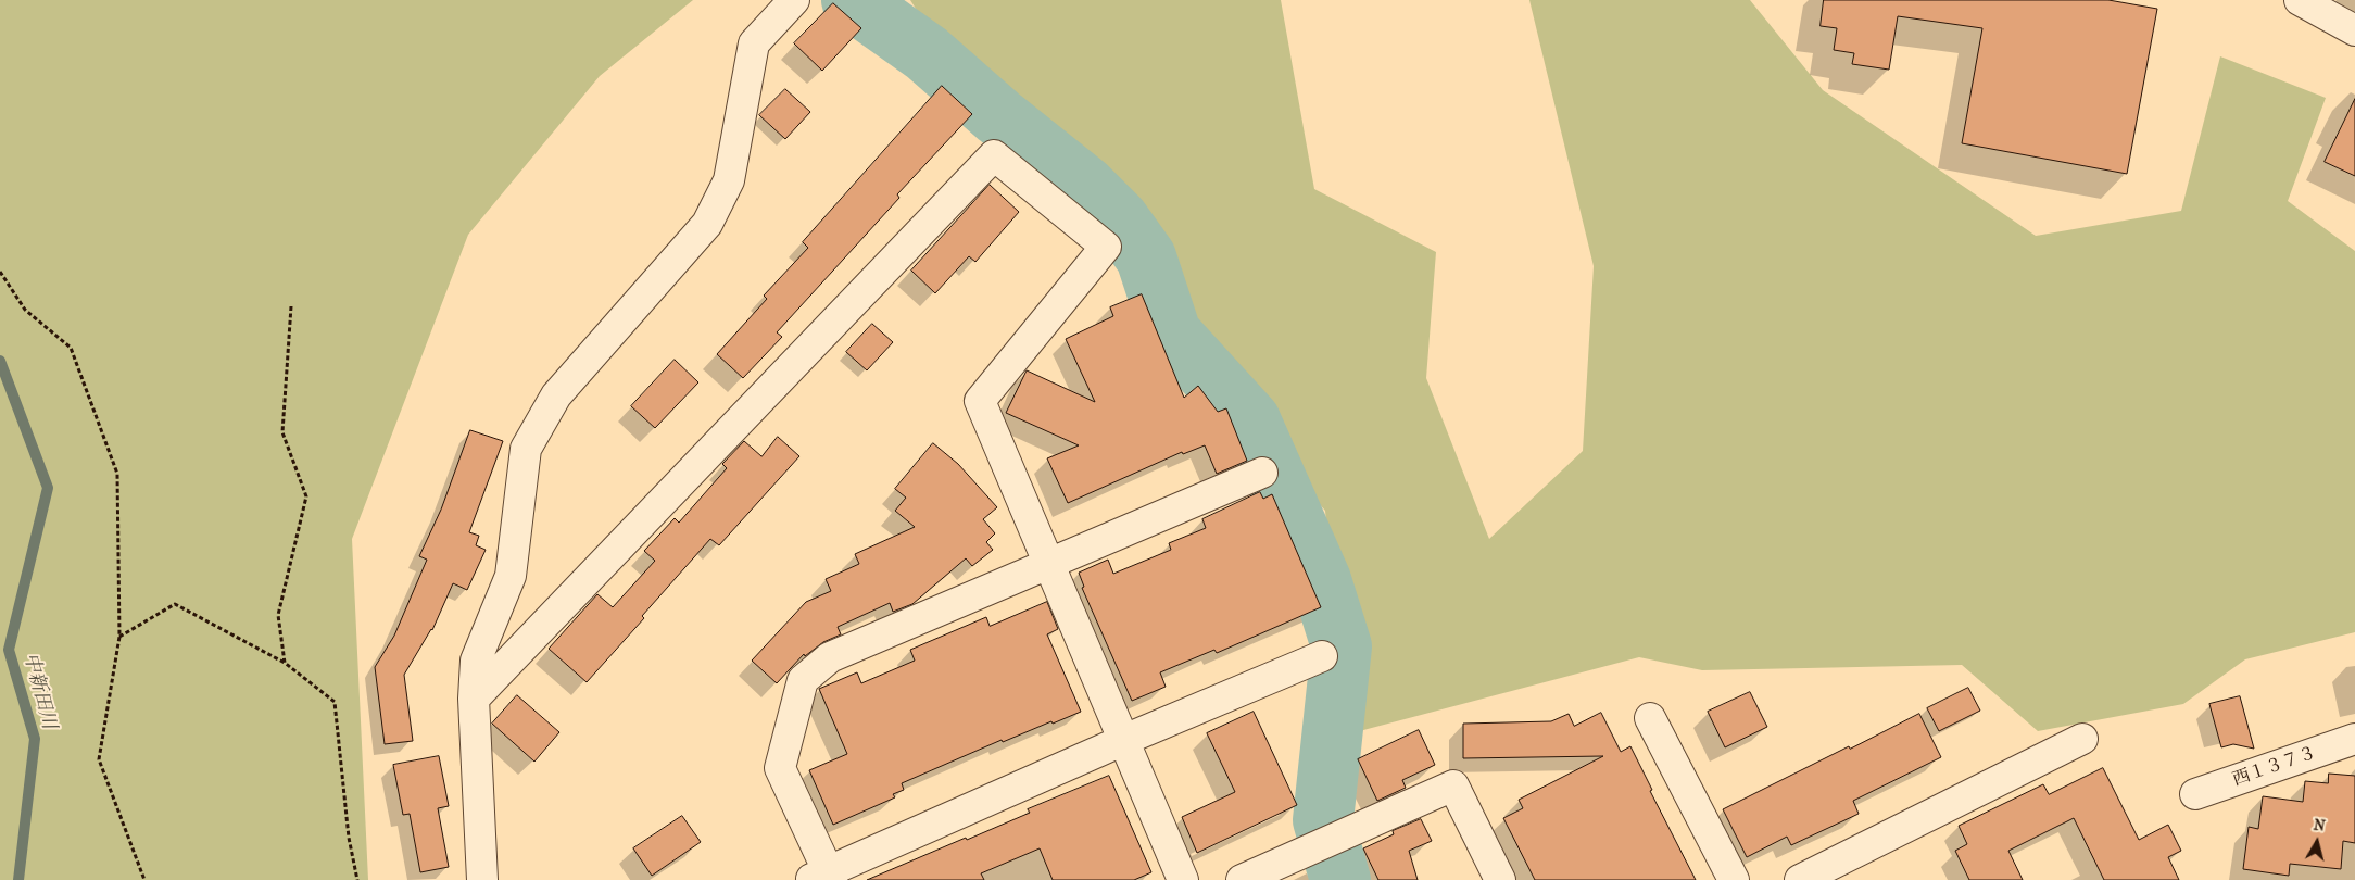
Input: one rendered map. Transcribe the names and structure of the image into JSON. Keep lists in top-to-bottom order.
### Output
{
  "streets": {
    "street": ["西１３７３"]
  },
  "water": ["中新田川"],
  "north": "top"
}
